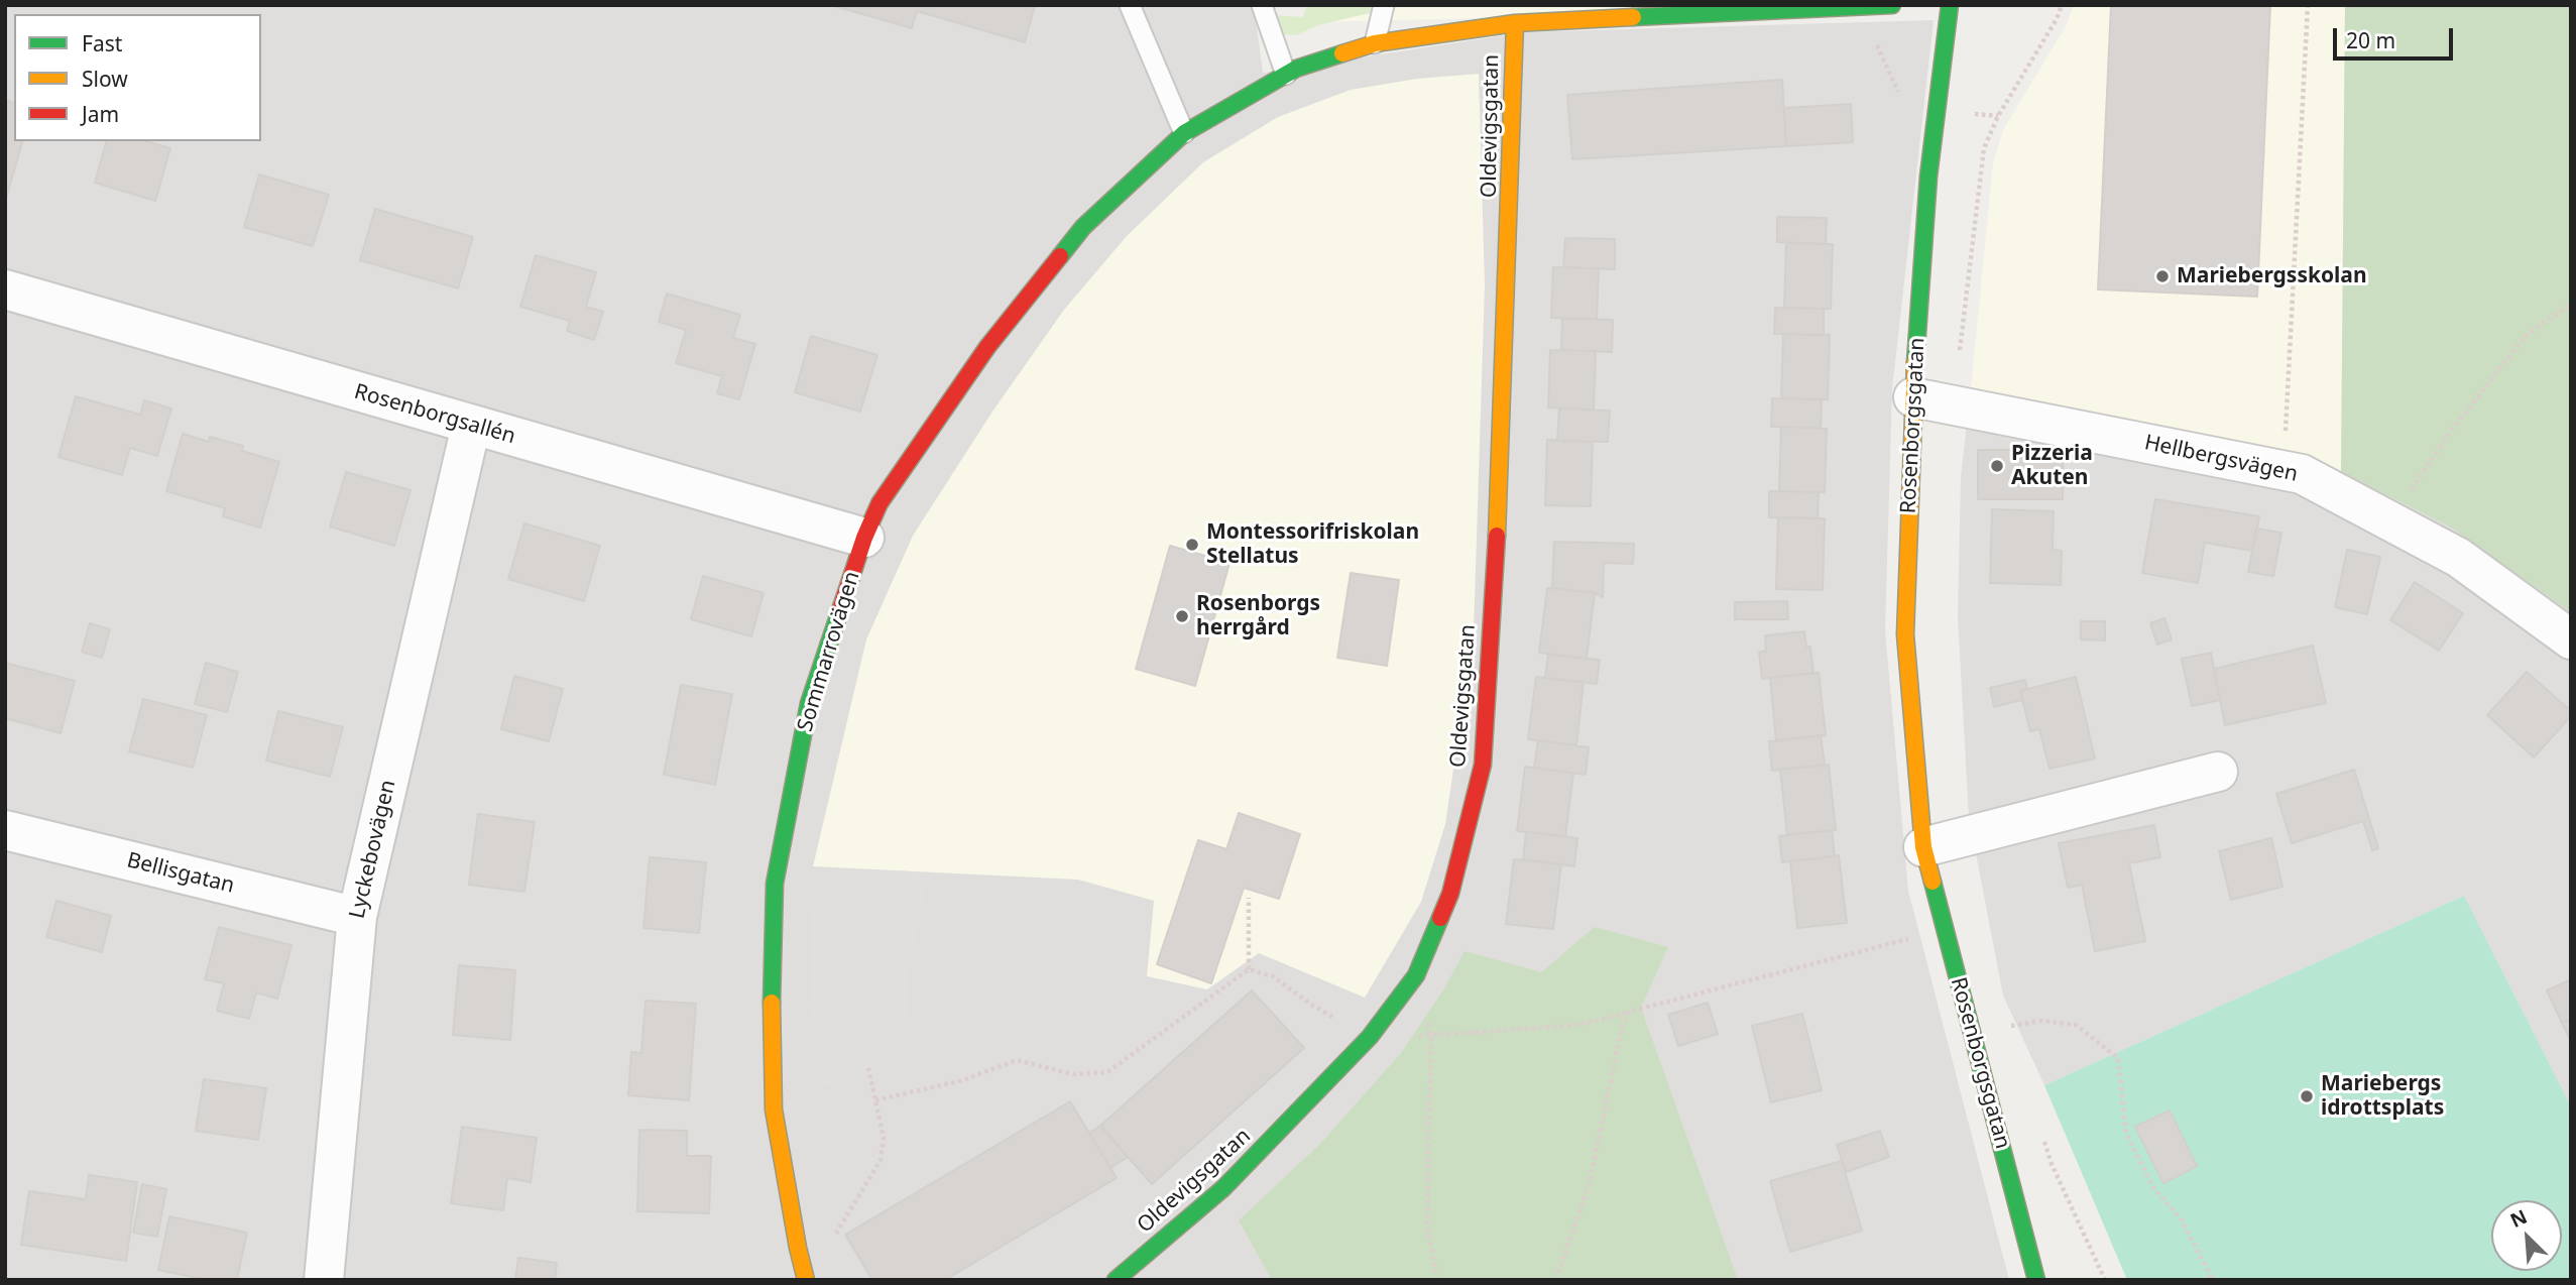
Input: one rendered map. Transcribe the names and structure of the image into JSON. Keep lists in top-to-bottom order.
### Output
{
  "streets": {
    "street": [
      "Oldevigsgatan",
      "Rosenborgsallén",
      "Rosenborgsgatan",
      "Hellbergsvägen",
      "Sommarrovägen",
      "Lyckebovägen",
      "Bellisgatan"
    ]
  },
  "crossings": [
    ["Oldevigsgatan", "Sommarrovägen"],
    ["Rosenborgsallén", "Sommarrovägen"],
    ["Rosenborgsallén", "Lyckebovägen"],
    ["Rosenborgsgatan", "Hellbergsvägen"],
    ["Lyckebovägen", "Bellisgatan"]
  ],
  "places": [
    "Mariebergsskolan",
    "Pizzeria Akuten",
    "Montessorifriskolan Stellatus",
    "Rosenborgs herrgård",
    "Mariebergs idrottsplats"
  ],
  "legend": ["Fast", "Slow", "Jam"],
  "scale_bar": "20 m",
  "north": "top left"
}
